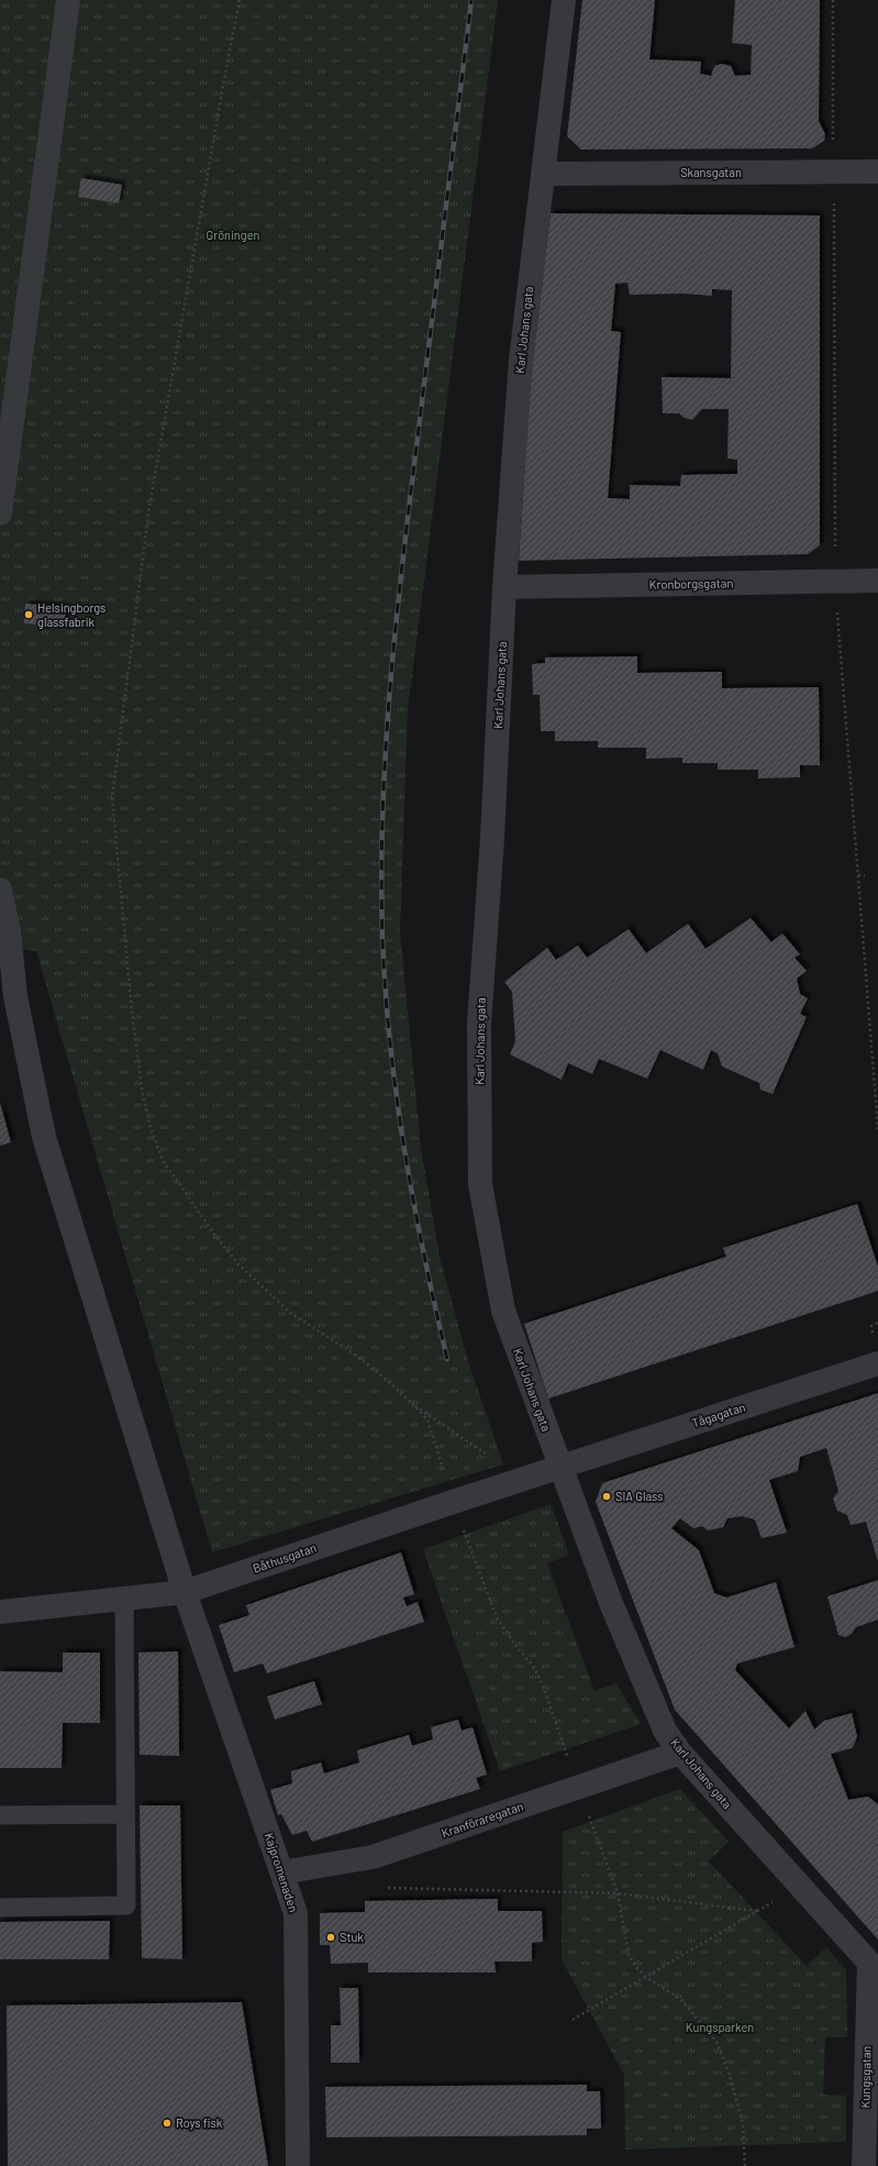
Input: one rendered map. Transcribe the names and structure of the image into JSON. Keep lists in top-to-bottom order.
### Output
{
  "streets": {
    "street": [
      "Skansgatan",
      "Karl Johans gata",
      "Kronborgsgatan",
      "Tågagatan",
      "Båthusgatan",
      "Kranföraregatan",
      "Kajpromenaden",
      "Kungsgatan"
    ]
  },
  "crossings": [
    ["Skansgatan", "Karl Johans gata"],
    ["Karl Johans gata", "Kronborgsgatan"],
    ["Karl Johans gata", "Tågagatan"],
    ["Karl Johans gata", "Båthusgatan"],
    ["Karl Johans gata", "Kranföraregatan"],
    ["Karl Johans gata", "Kungsgatan"],
    ["Tågagatan", "Båthusgatan"],
    ["Båthusgatan", "Kajpromenaden"],
    ["Kranföraregatan", "Kajpromenaden"]
  ],
  "parks": ["Gröningen", "Kungsparken"],
  "places": [
    "Helsingborgs glassfabrik",
    "SIA Glass",
    "Stuk",
    "Roys fisk"
  ]
}
